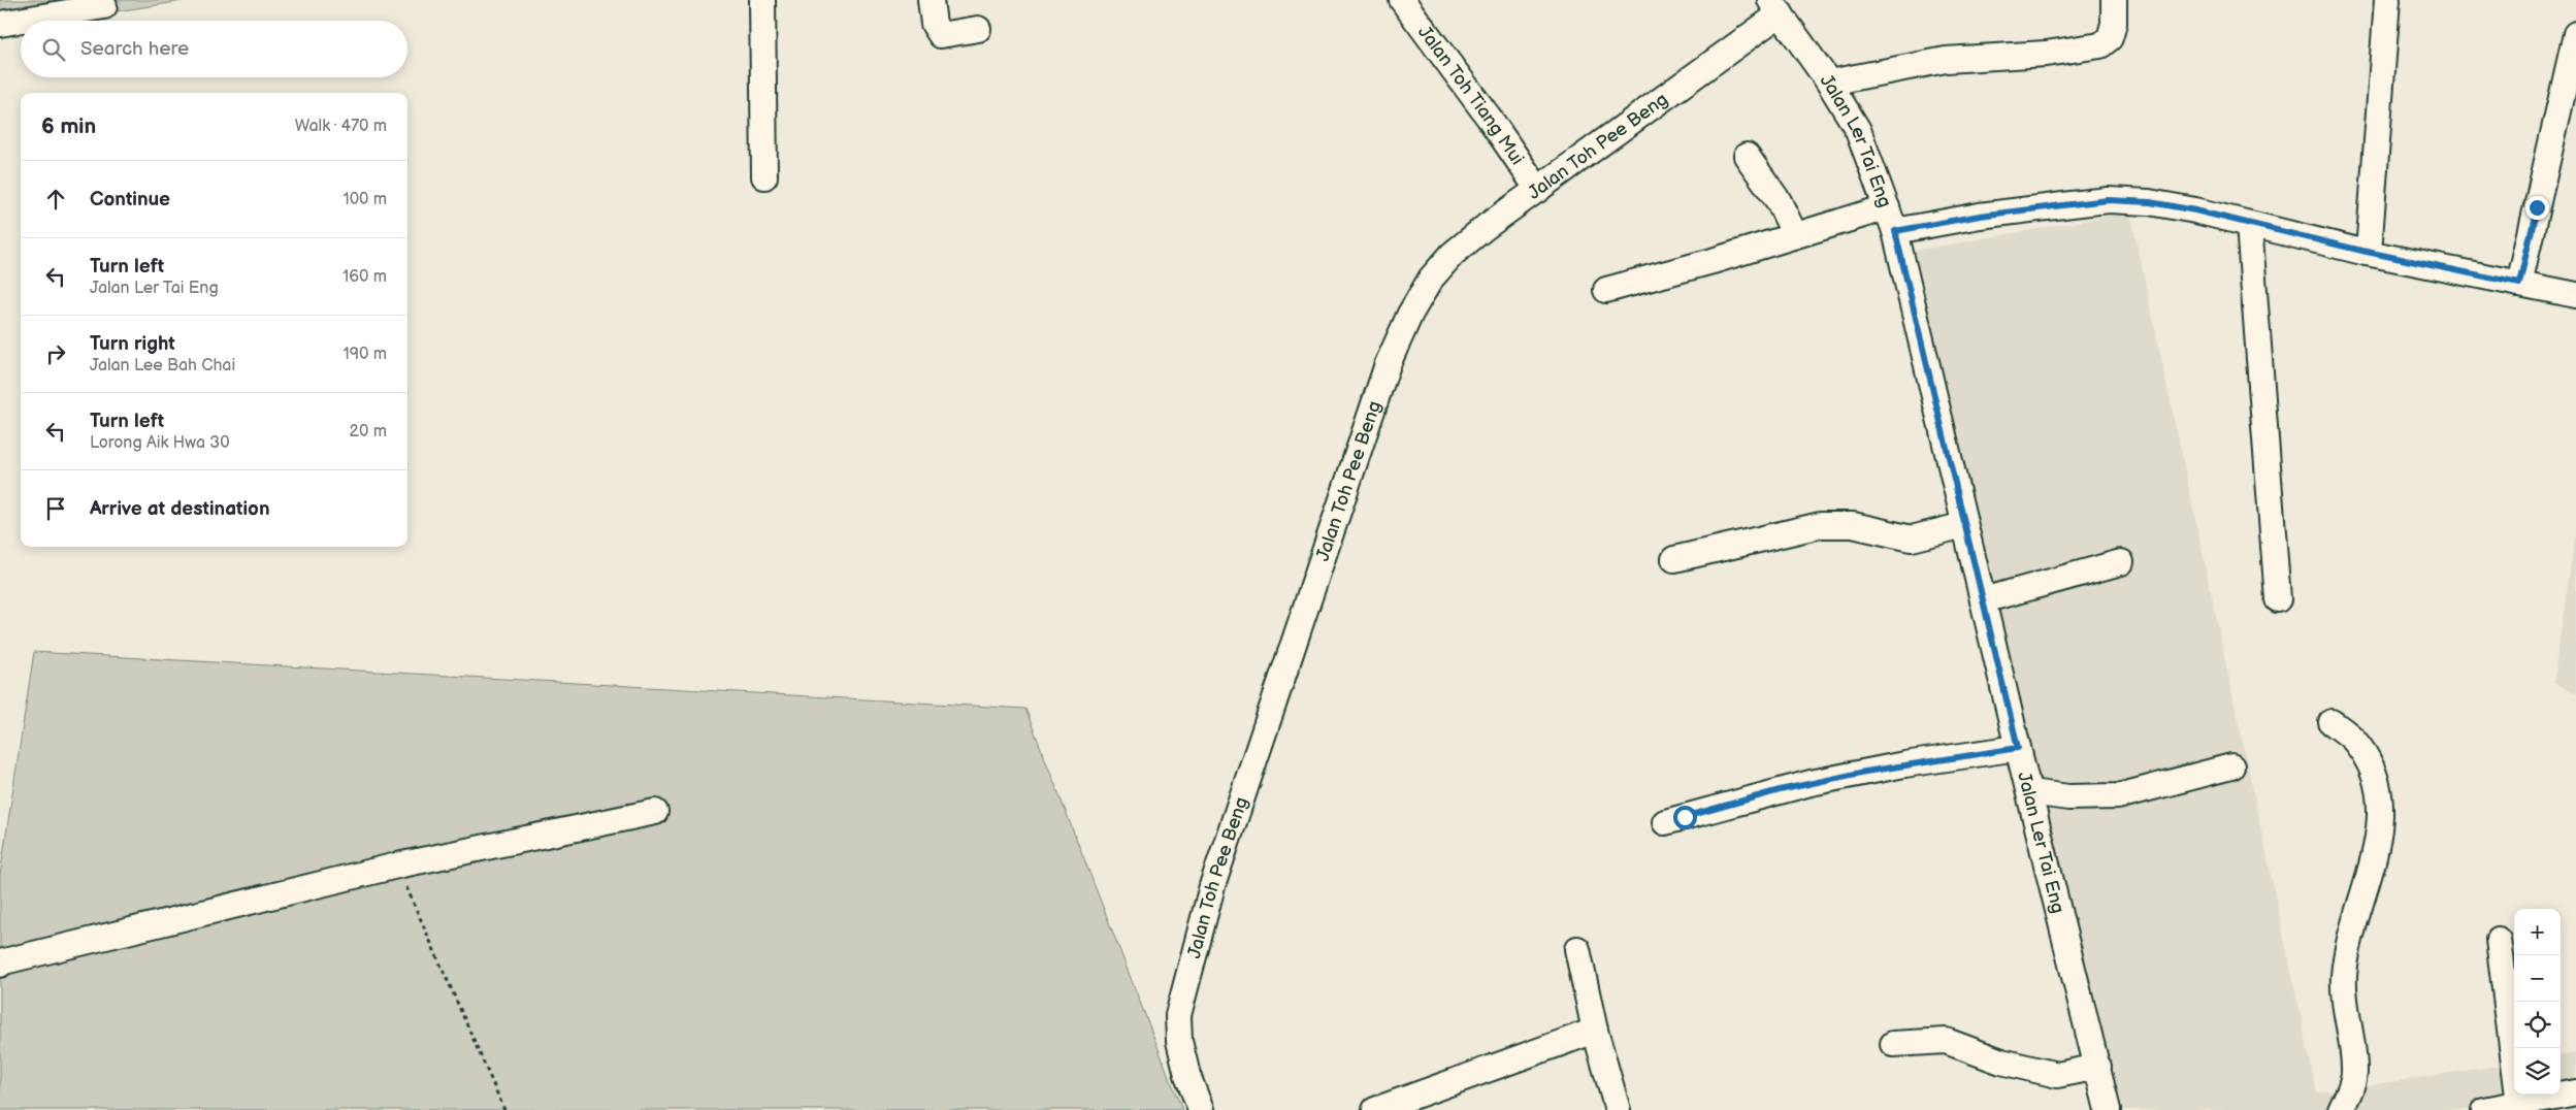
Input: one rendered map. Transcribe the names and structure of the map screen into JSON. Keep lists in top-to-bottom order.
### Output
{
  "streets": {
    "street": ["Jalan Toh Tiang Mui", "Jalan Ler Tai Eng", "Jalan Toh Pee Beng"]
  },
  "crossings": [
    ["Jalan Toh Tiang Mui", "Jalan Toh Pee Beng"],
    ["Jalan Ler Tai Eng", "Jalan Toh Pee Beng"]
  ],
  "page": {
    "search": "Search here",
    "heading": ["6 min", "Walk · 470 m"],
    "list": [
      ["Continue", "100 m"],
      ["Turn left", "Jalan Ler Tai Eng", "160 m"],
      ["Turn right", "Jalan Lee Bah Chai", "190 m"],
      ["Turn left", "Lorong Aik Hwa 30", "20 m"],
      "Arrive at destination"
    ],
    "map_buttons": ["+", "−"]
  }
}
